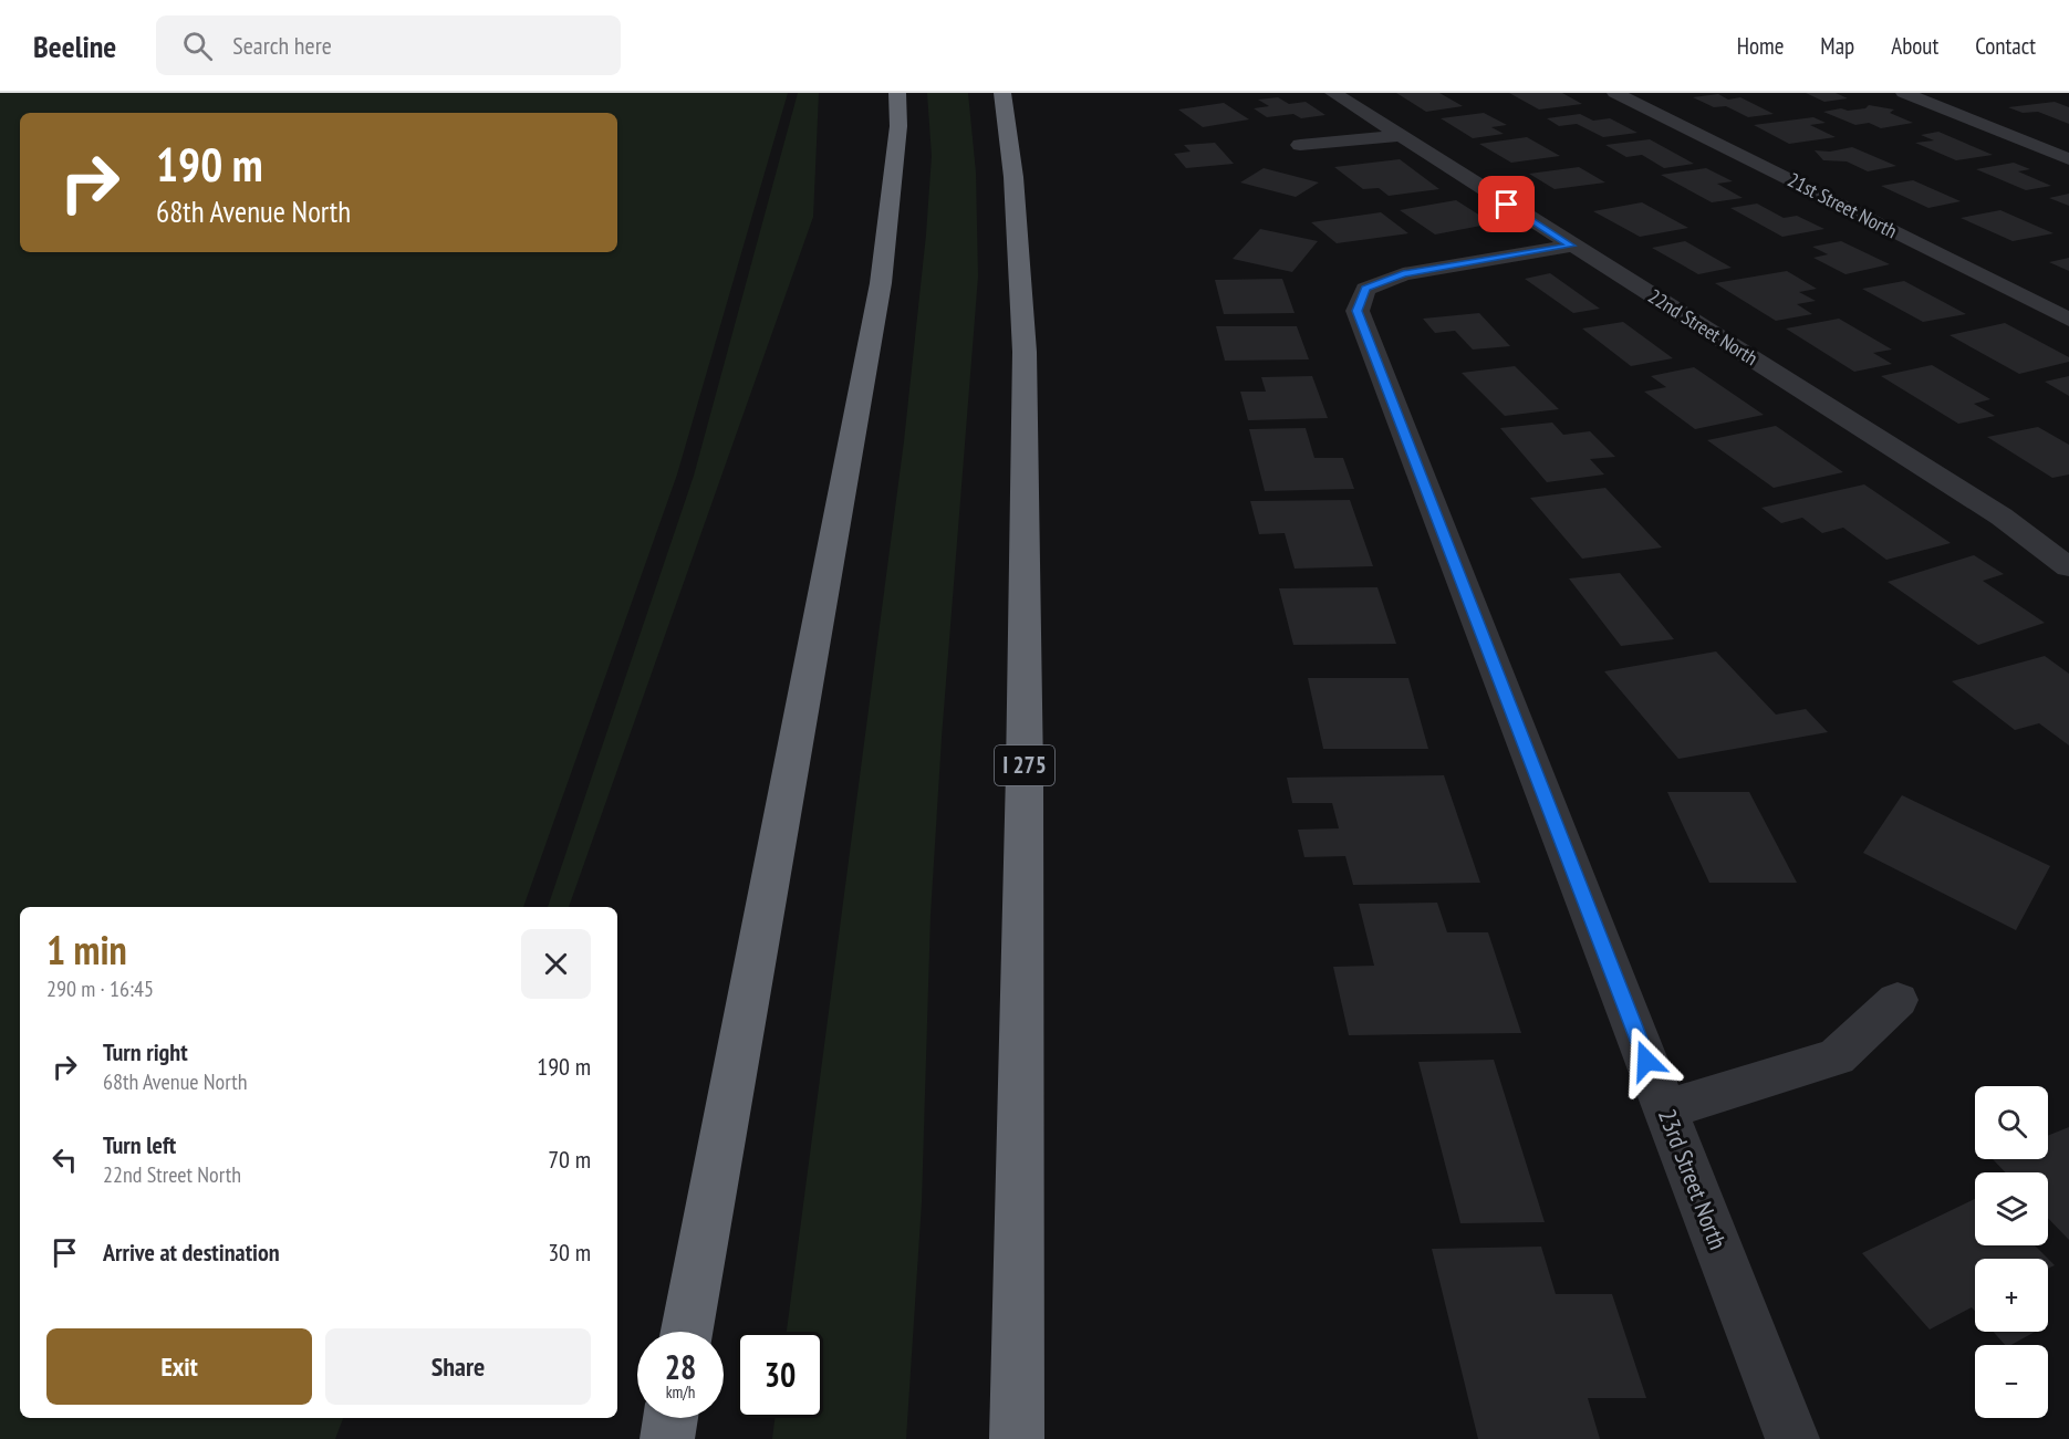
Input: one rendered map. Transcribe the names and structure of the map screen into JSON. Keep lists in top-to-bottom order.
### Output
{
  "streets": {
    "highway": ["I 275"],
    "street": ["21st Street North", "22nd Street North", "23rd Street North"]
  },
  "crossings": [
    ["22nd Street North", "23rd Street North"]
  ],
  "page": {
    "header": "Beeline",
    "search": "Search here",
    "nav": [
      "Home",
      "Map",
      "About",
      "Contact"
    ],
    "turn": ["190 m", "68th Avenue North"],
    "heading": ["1 min", "290 m · 16:45"],
    "list": [
      {
        "name": "Turn right",
        "note": "68th Avenue North",
        "value": "190 m"
      },
      {
        "name": "Turn left",
        "note": "22nd Street North",
        "value": "70 m"
      },
      {
        "name": "Arrive at destination",
        "value": "30 m"
      }
    ],
    "map_buttons": ["+", "−"],
    "buttons": ["Exit", "Share"],
    "speed": "28 km/h",
    "limit": "30"
  }
}
